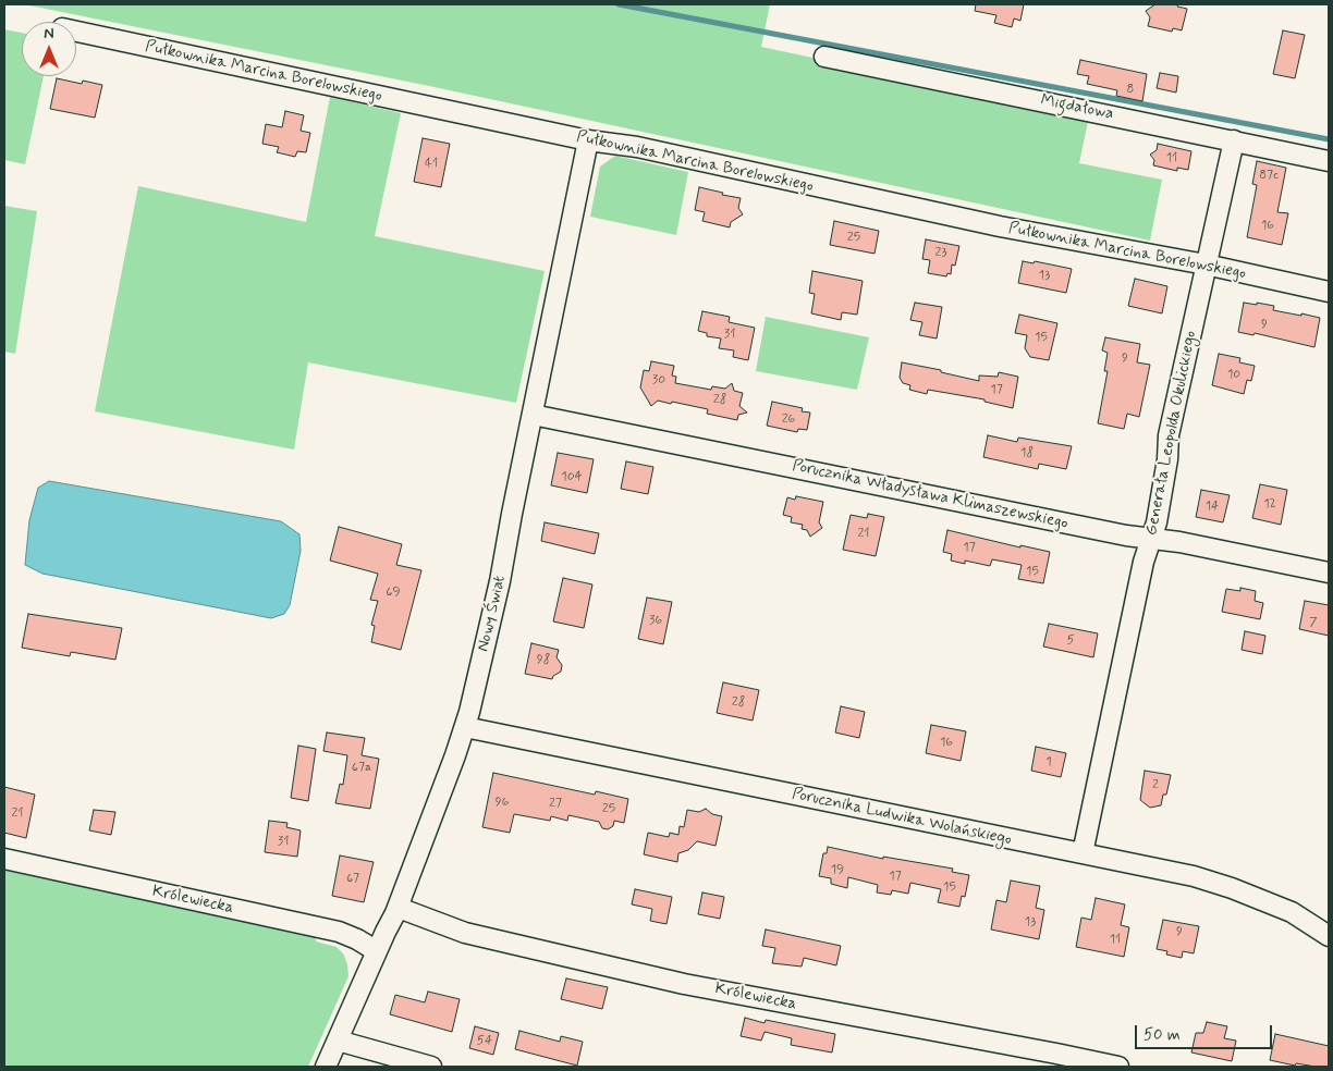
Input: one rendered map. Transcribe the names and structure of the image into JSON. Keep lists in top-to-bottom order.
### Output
{
  "streets": {
    "street": [
      "Pułkownika Marcina Borelowskiego",
      "Migdałowa",
      "Generała Leopolda Okulickiego",
      "Porucznika Władysława Klimaszewskiego",
      "Nowy Świat",
      "Porucznika Ludwika Wolańskiego",
      "Królewiecka"
    ]
  },
  "crossings": [
    ["Pułkownika Marcina Borelowskiego", "Generała Leopolda Okulickiego"],
    ["Pułkownika Marcina Borelowskiego", "Nowy Świat"],
    ["Migdałowa", "Generała Leopolda Okulickiego"],
    ["Generała Leopolda Okulickiego", "Porucznika Władysława Klimaszewskiego"],
    ["Generała Leopolda Okulickiego", "Porucznika Ludwika Wolańskiego"],
    ["Porucznika Władysława Klimaszewskiego", "Nowy Świat"],
    ["Nowy Świat", "Porucznika Ludwika Wolańskiego"],
    ["Nowy Świat", "Królewiecka"]
  ],
  "house_numbers": [
    "8",
    "11",
    "41",
    "87c",
    "16",
    "25",
    "23",
    "13",
    "9",
    "31",
    "15",
    "9",
    "10",
    "30",
    "17",
    "28",
    "26",
    "18",
    "104",
    "12",
    "14",
    "21",
    "17",
    "15",
    "69",
    "36",
    "7",
    "5",
    "98",
    "28",
    "16",
    "1",
    "67a",
    "2",
    "96",
    "27",
    "25",
    "21",
    "31",
    "19",
    "17",
    "67",
    "15",
    "13",
    "9",
    "11",
    "54"
  ],
  "scale_bar": "50 m",
  "north": "top"
}
